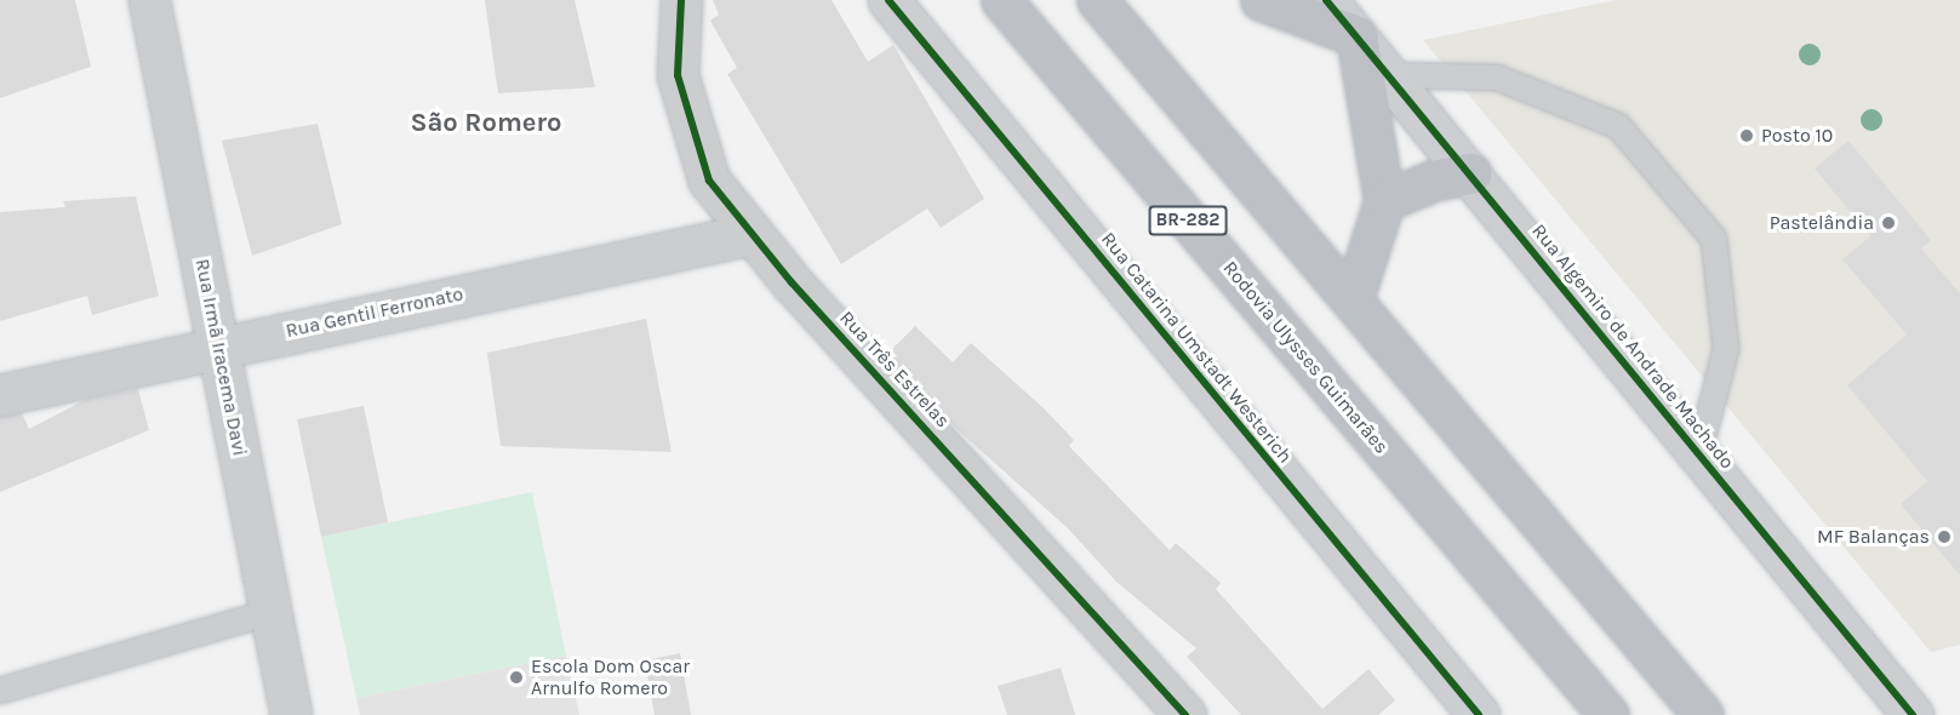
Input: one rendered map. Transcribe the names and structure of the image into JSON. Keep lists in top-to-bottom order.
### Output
{
  "streets": {
    "highway": ["BR-282", "Rodovia Ulysses Guimarães"],
    "street": [
      "Rua Gentil Ferronato",
      "Rua Algemiro de Andrade Machado",
      "Rua Catarina Umstadt Westerich",
      "Rua Irmã Iracema Davi",
      "Rua Três Estrelas"
    ]
  },
  "crossings": [
    ["Rua Gentil Ferronato", "Rua Irmã Iracema Davi"],
    ["Rua Gentil Ferronato", "Rua Três Estrelas"]
  ],
  "districts": ["São Romero"],
  "places": [
    "Posto 10",
    "Pastelândia",
    "MF Balanças",
    "Escola Dom Oscar Arnulfo Romero"
  ]
}
